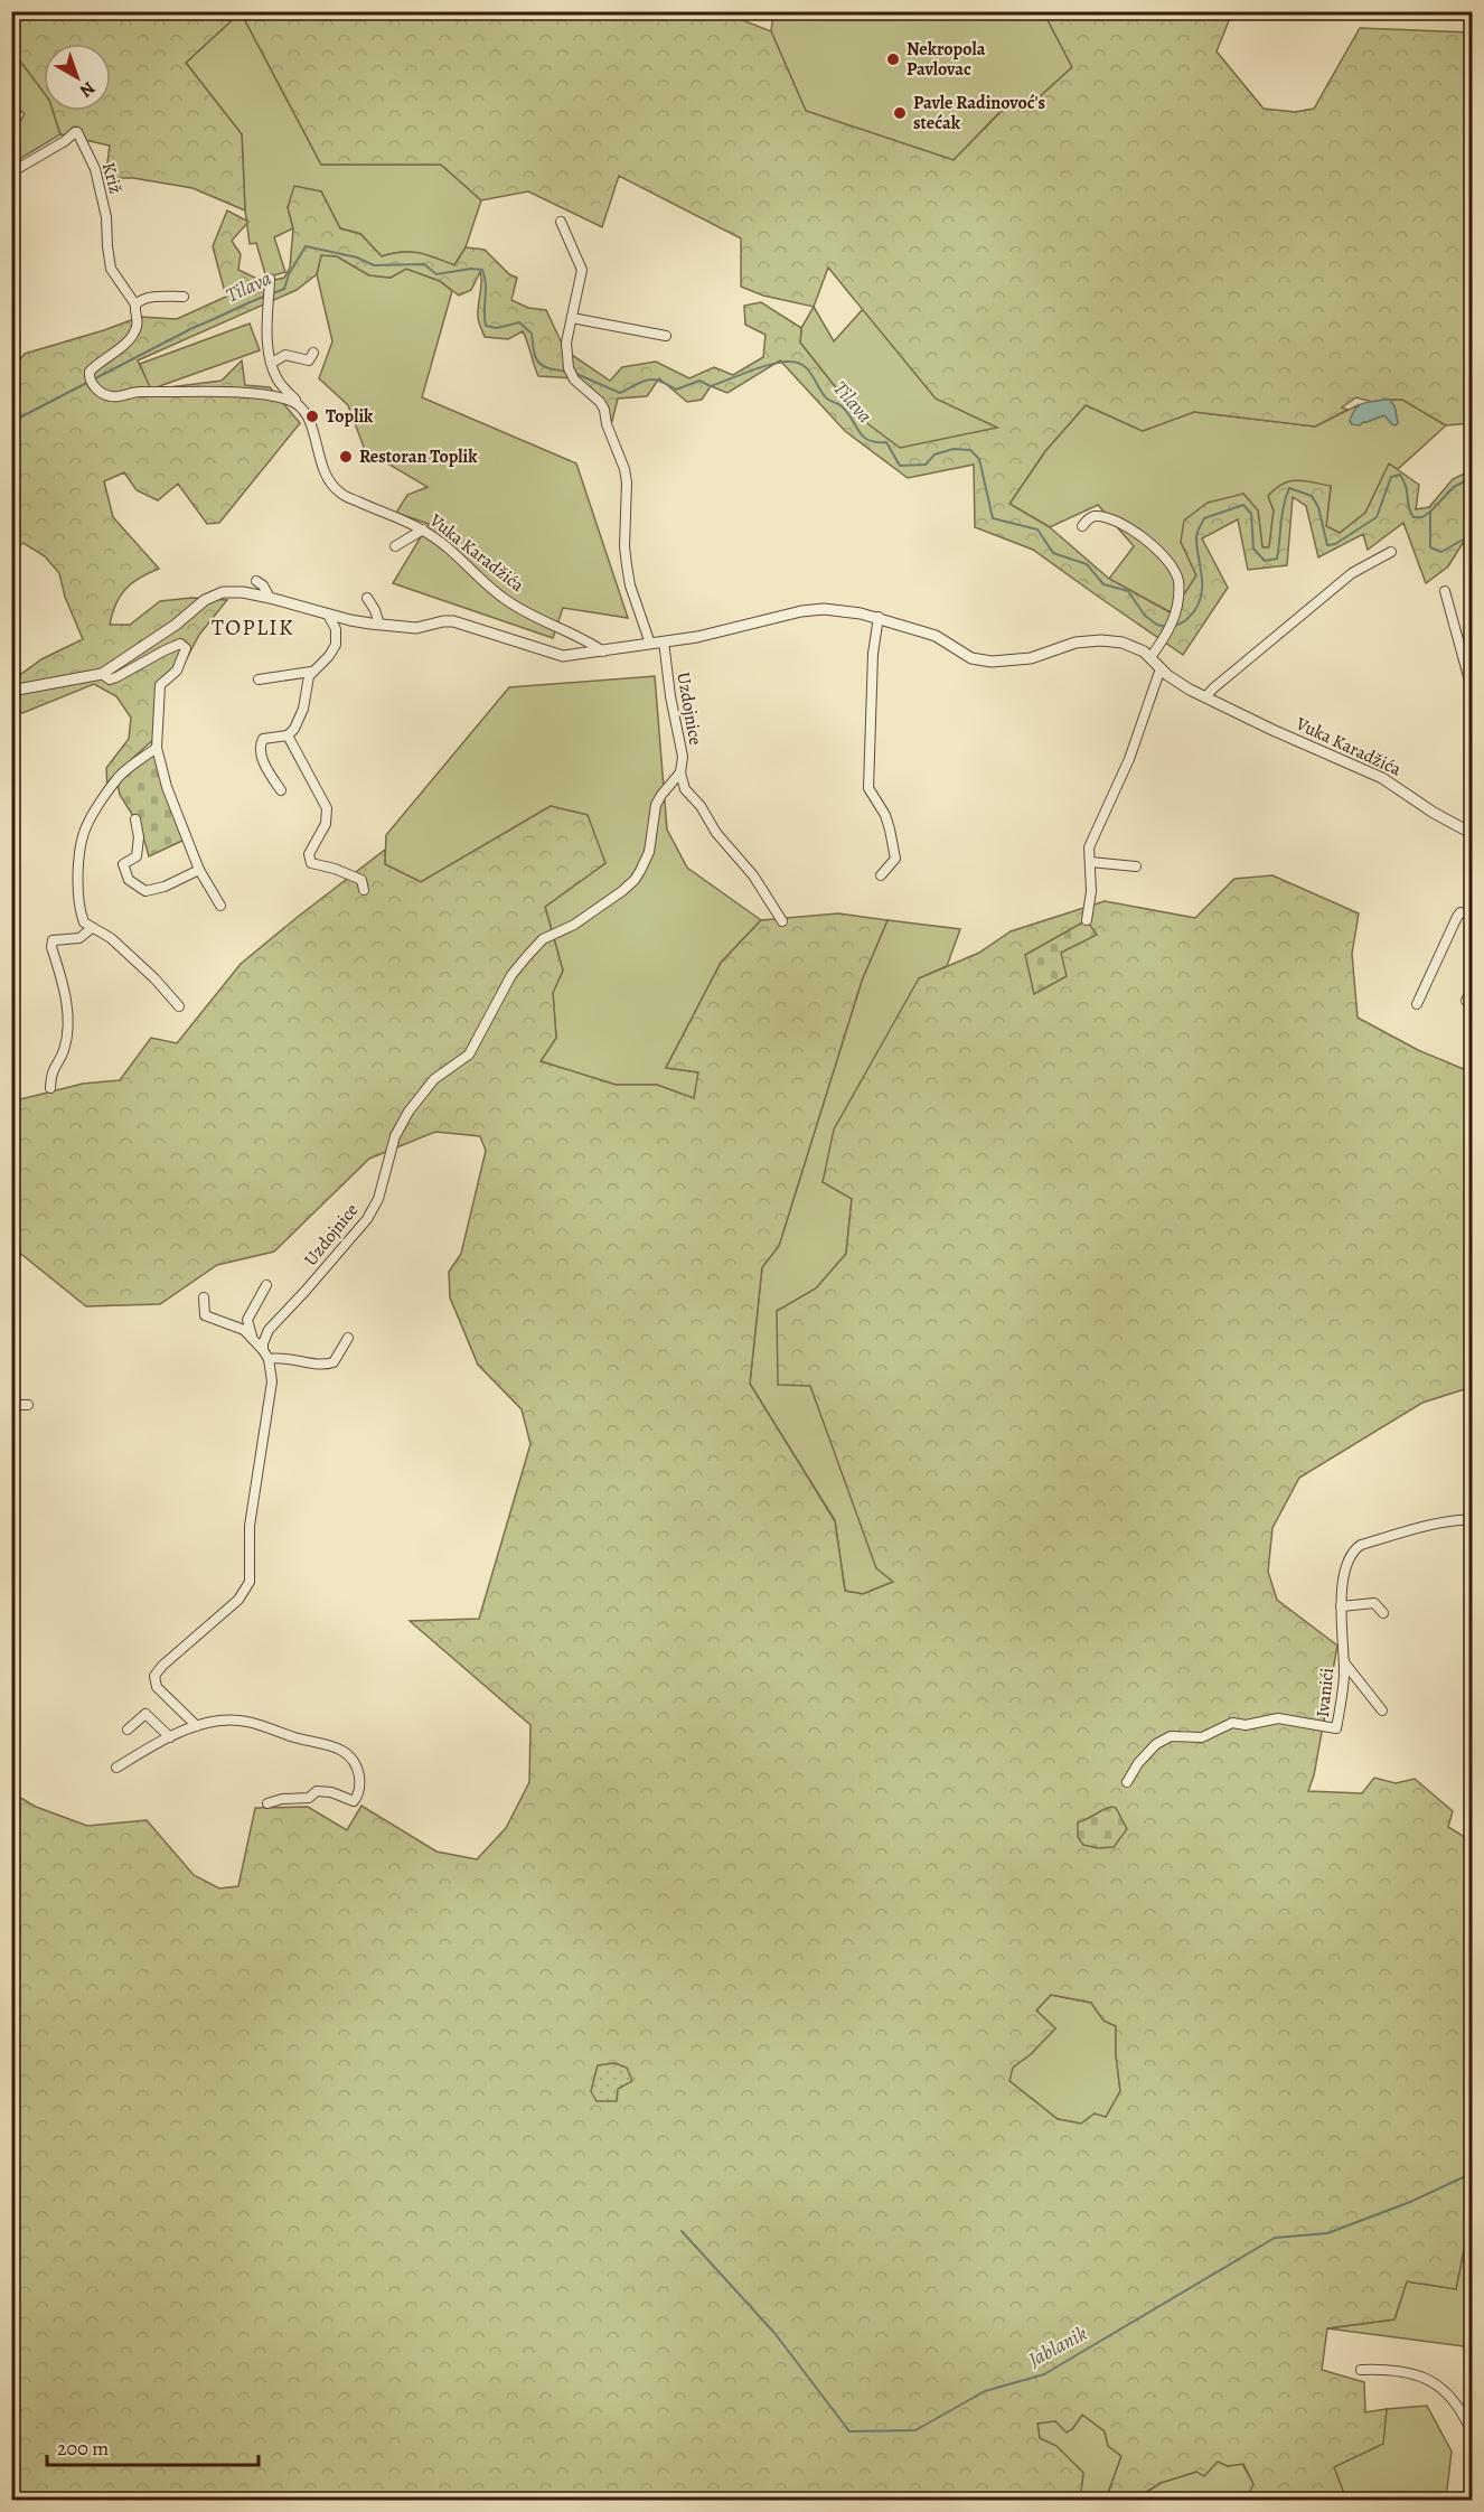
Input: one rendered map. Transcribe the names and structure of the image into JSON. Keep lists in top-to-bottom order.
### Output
{
  "streets": {
    "street": [
      "Križ",
      "Vuka Karadžića",
      "Uzdojnice",
      "Ivanići"
    ]
  },
  "crossings": [
    ["Vuka Karadžića", "Uzdojnice"]
  ],
  "districts": ["TOPLIK"],
  "water": ["Tilava", "Jablanik"],
  "places": [
    "Nekropola Pavlovac",
    "Pavle Radinovoć's stećak",
    "Toplik",
    "Restoran Toplik"
  ],
  "scale_bar": "200 m",
  "north": "bottom right"
}
